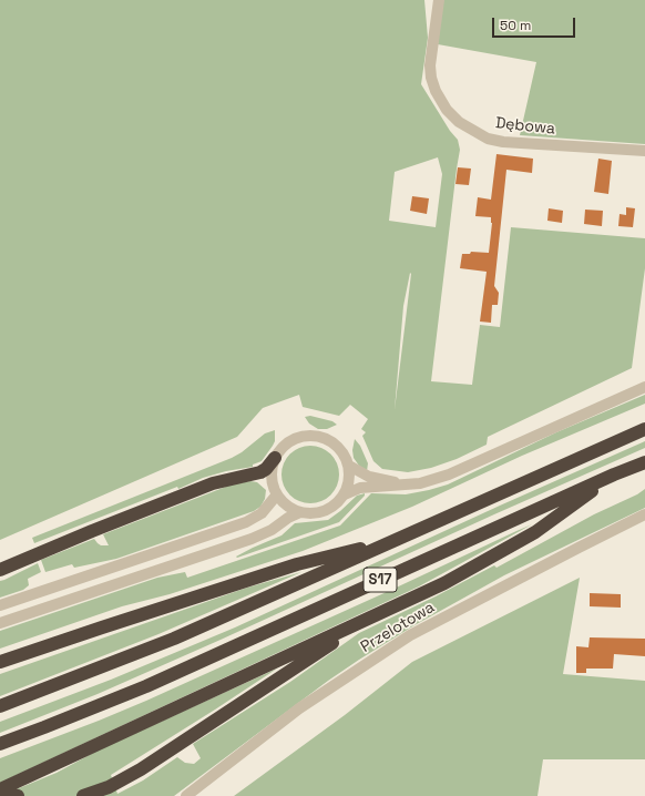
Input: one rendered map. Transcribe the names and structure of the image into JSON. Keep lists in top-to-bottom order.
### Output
{
  "streets": {
    "highway": ["S17"],
    "street": ["Dębowa", "Przelotowa"]
  },
  "scale_bar": "50 m"
}
